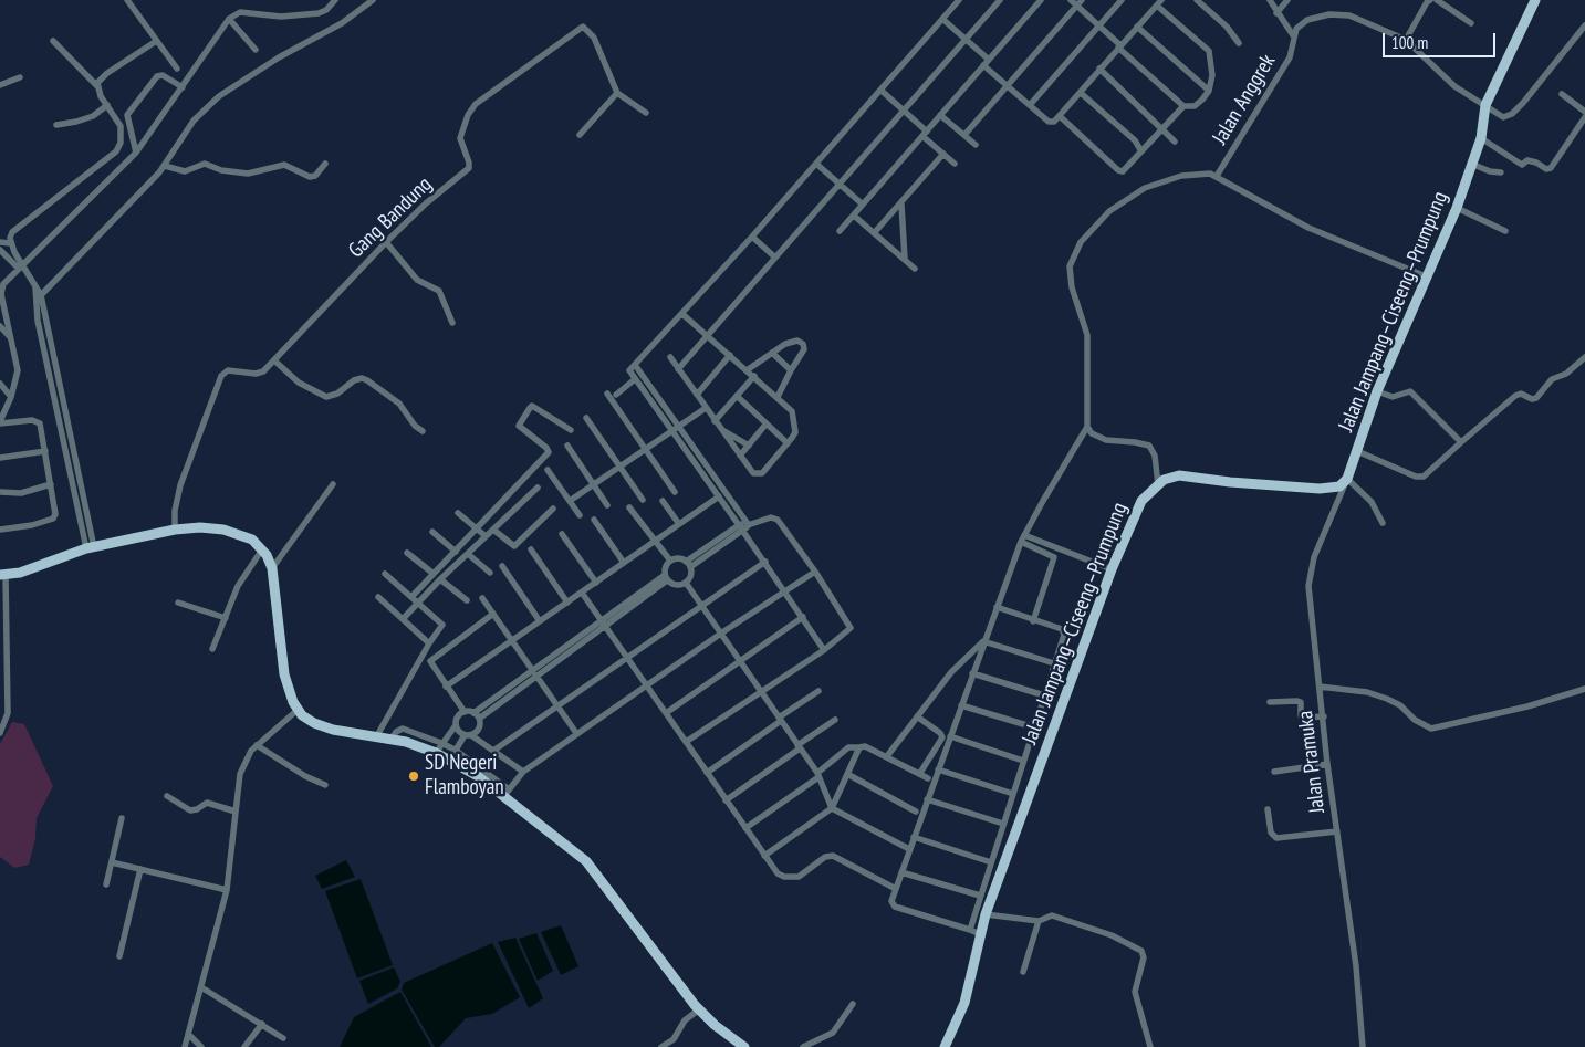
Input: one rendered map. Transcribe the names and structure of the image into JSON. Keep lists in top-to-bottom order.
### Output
{
  "streets": {
    "main road": ["Jalan Jampang–Ciseeng–Prumpung"],
    "street": ["Jalan Anggrek", "Gang Bandung", "Jalan Pramuka"]
  },
  "crossings": [
    ["Jalan Anggrek", "Jalan Jampang–Ciseeng–Prumpung"],
    ["Jalan Jampang–Ciseeng–Prumpung", "Jalan Pramuka"]
  ],
  "places": ["SD Negeri Flamboyan"],
  "scale_bar": "100 m"
}
